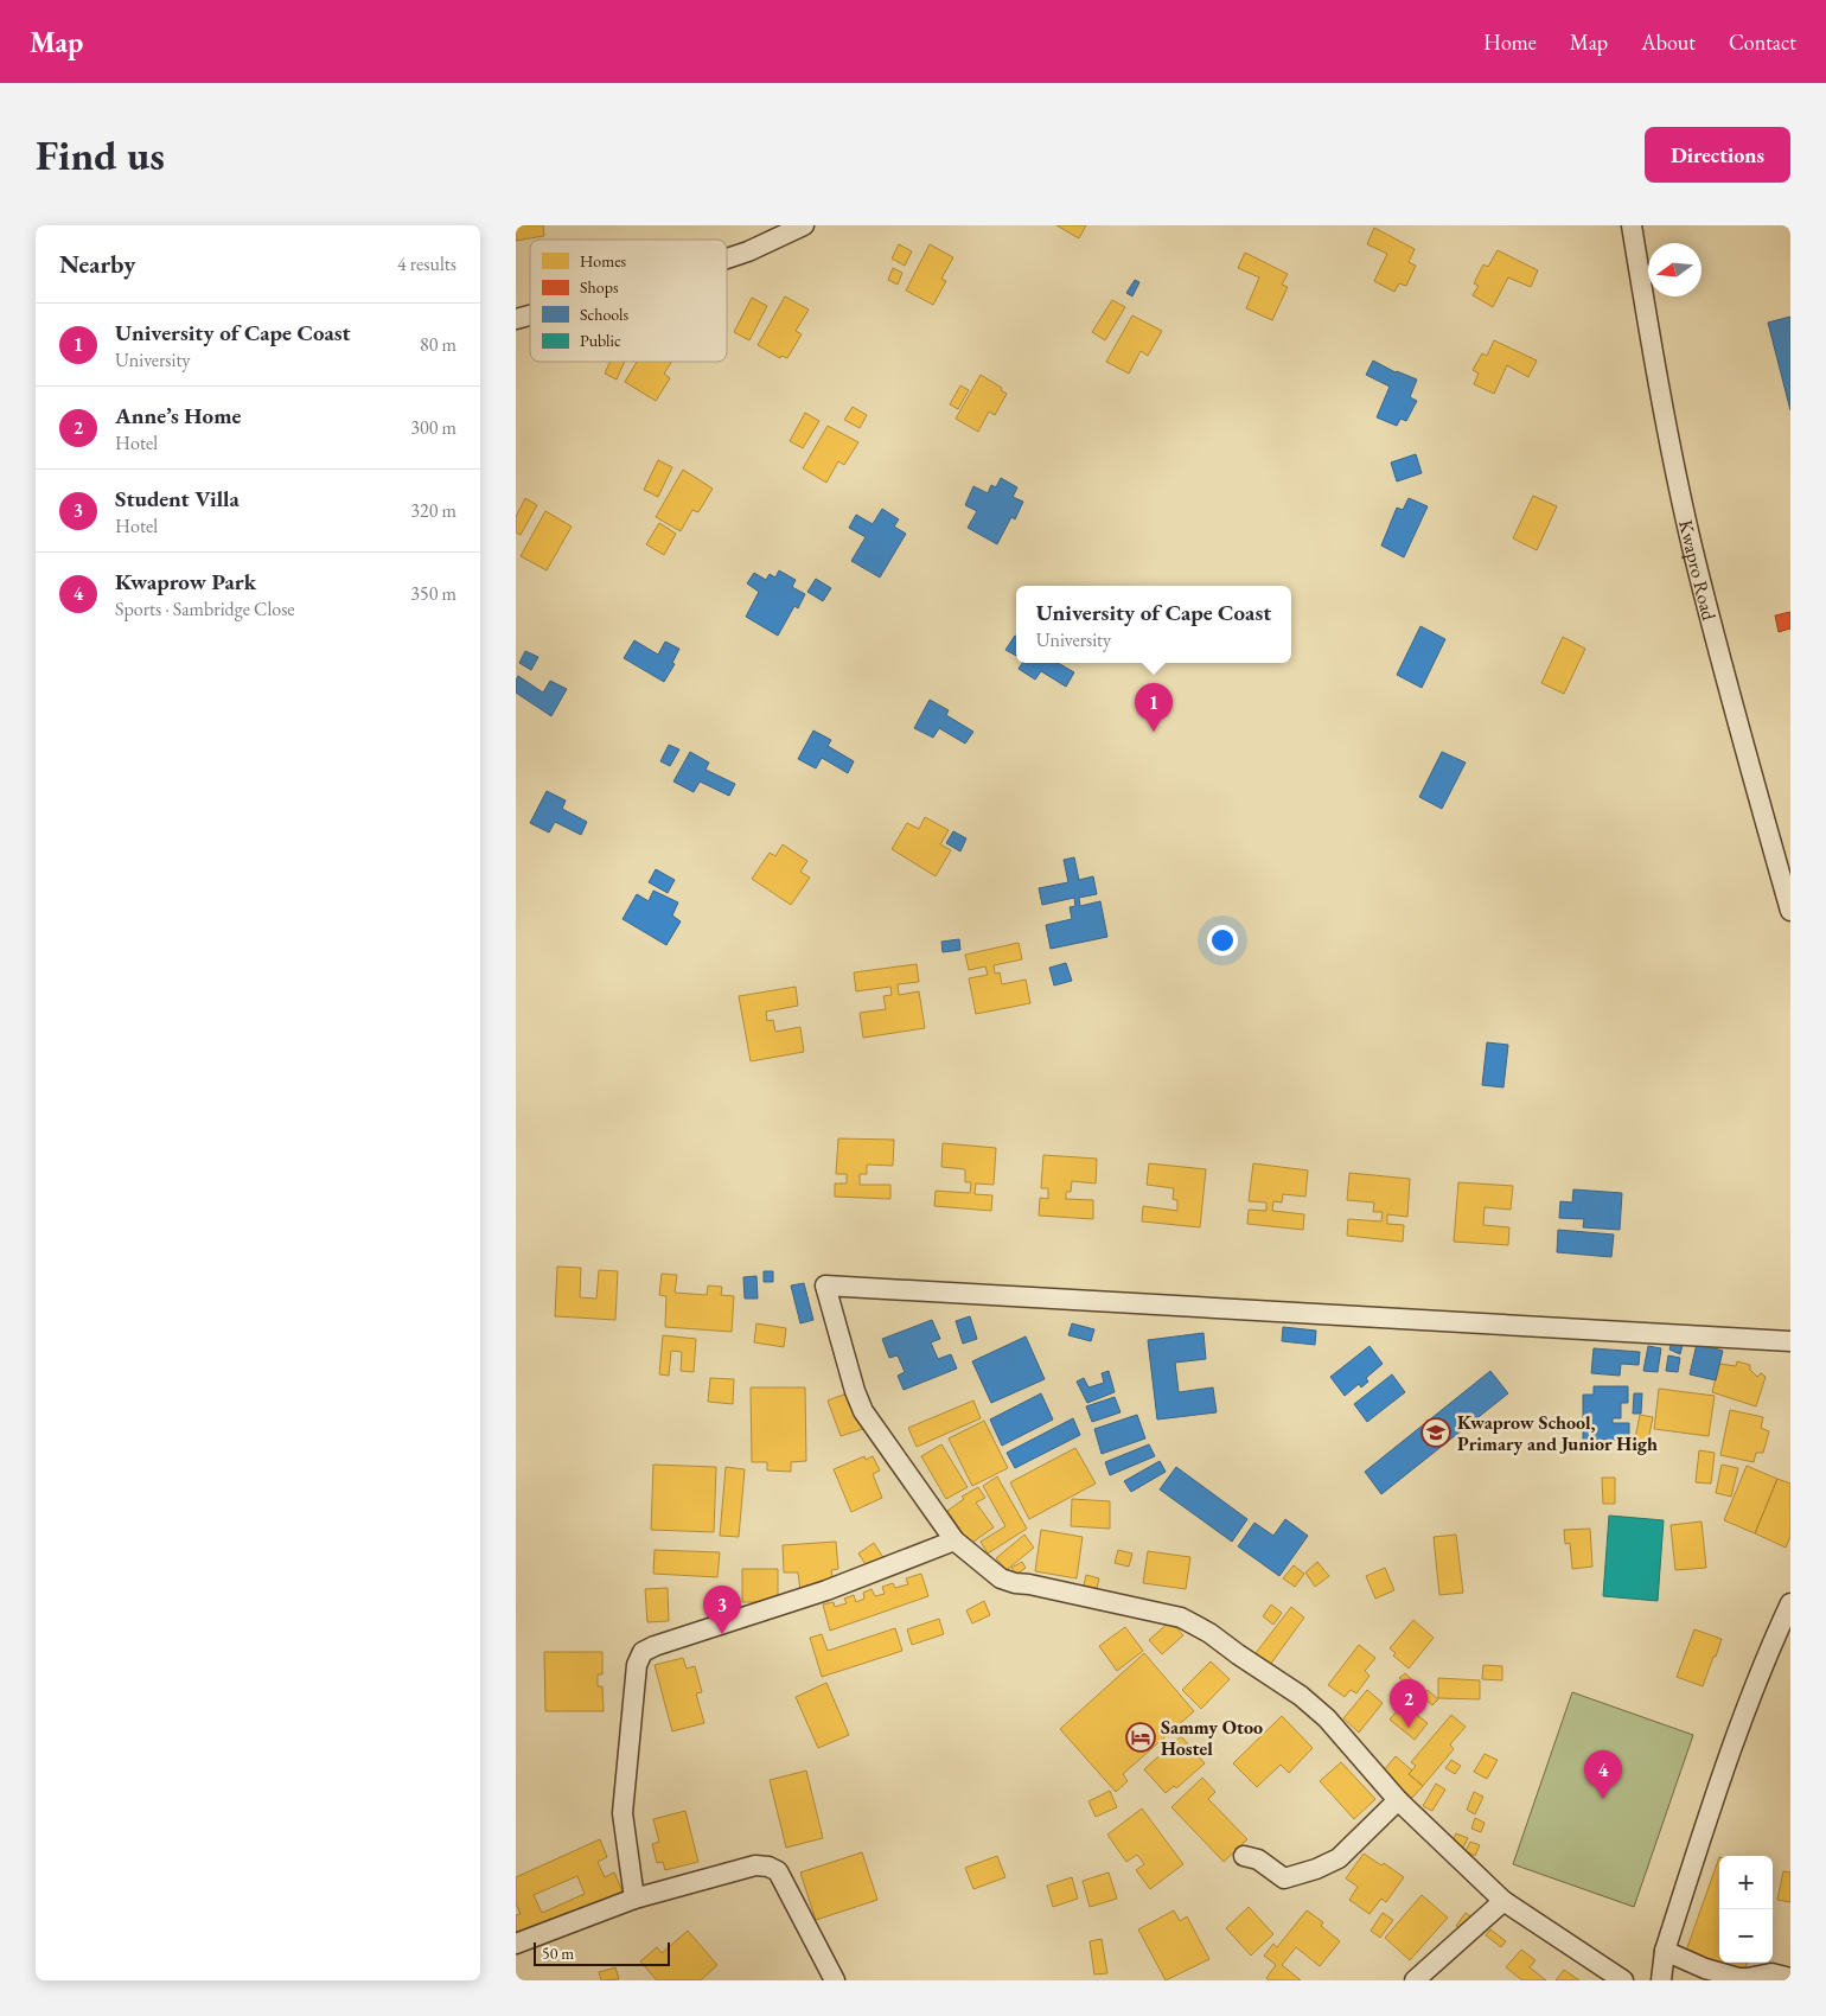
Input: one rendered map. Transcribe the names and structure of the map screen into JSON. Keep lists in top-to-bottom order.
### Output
{
  "streets": {
    "street": ["Kwapro Road"]
  },
  "places": {
    "school or university": ["Kwaprow School, Primary and Junior High"],
    "hotel": ["Sammy Otoo Hostel"]
  },
  "legend": [
    "Homes",
    "Shops",
    "Schools",
    "Public"
  ],
  "scale_bar": "50 m",
  "north": "left",
  "page": {
    "header": "Map",
    "nav": [
      "Home",
      "Map",
      "About",
      "Contact"
    ],
    "buttons": "Directions",
    "title": "Find us",
    "heading": ["Nearby", "4 results"],
    "list": [
      {
        "mark": "1",
        "name": "University of Cape Coast",
        "note": "University",
        "value": "80 m"
      },
      {
        "mark": "2",
        "name": "Anne’s Home",
        "note": "Hotel",
        "value": "300 m"
      },
      {
        "mark": "3",
        "name": "Student Villa",
        "note": "Hotel",
        "value": "320 m"
      },
      {
        "mark": "4",
        "name": "Kwaprow Park",
        "note": "Sports · Sambridge Close",
        "value": "350 m"
      }
    ],
    "popup": ["University of Cape Coast", "University"],
    "pins": [
      "1",
      "3",
      "2",
      "4"
    ],
    "map_buttons": ["+", "−"],
    "scale": "50 m"
  }
}
